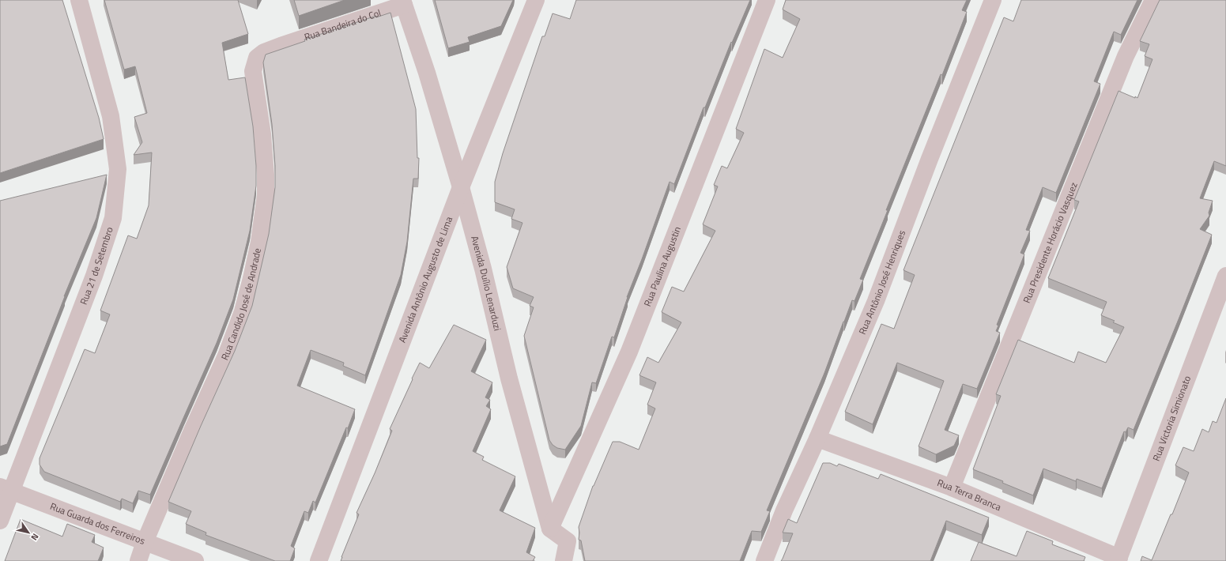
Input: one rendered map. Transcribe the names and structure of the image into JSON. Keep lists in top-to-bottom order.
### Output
{
  "streets": {
    "street": [
      "Rua Bandeira do Col",
      "Rua Presidente Horácio Vasquez",
      "Rua 21 de Setembro",
      "Rua Paulina Augustin",
      "Avenida Antônio Augusto de Lima",
      "Rua Antônio José Henriques",
      "Avenida Duílio Lenarduzi",
      "Rua Candido José de Andrade",
      "Rua Victoria Simionato",
      "Rua Terra Branca",
      "Rua Guarda dos Ferreiros"
    ]
  },
  "crossings": [
    ["Rua Bandeira do Col", "Avenida Duílio Lenarduzi"],
    ["Rua Bandeira do Col", "Rua Candido José de Andrade"],
    ["Rua Presidente Horácio Vasquez", "Rua Terra Branca"],
    ["Rua 21 de Setembro", "Rua Guarda dos Ferreiros"],
    ["Rua Paulina Augustin", "Avenida Duílio Lenarduzi"],
    ["Avenida Antônio Augusto de Lima", "Avenida Duílio Lenarduzi"],
    ["Rua Antônio José Henriques", "Rua Terra Branca"],
    ["Rua Candido José de Andrade", "Rua Guarda dos Ferreiros"],
    ["Rua Victoria Simionato", "Rua Terra Branca"]
  ],
  "north": "bottom right"
}
